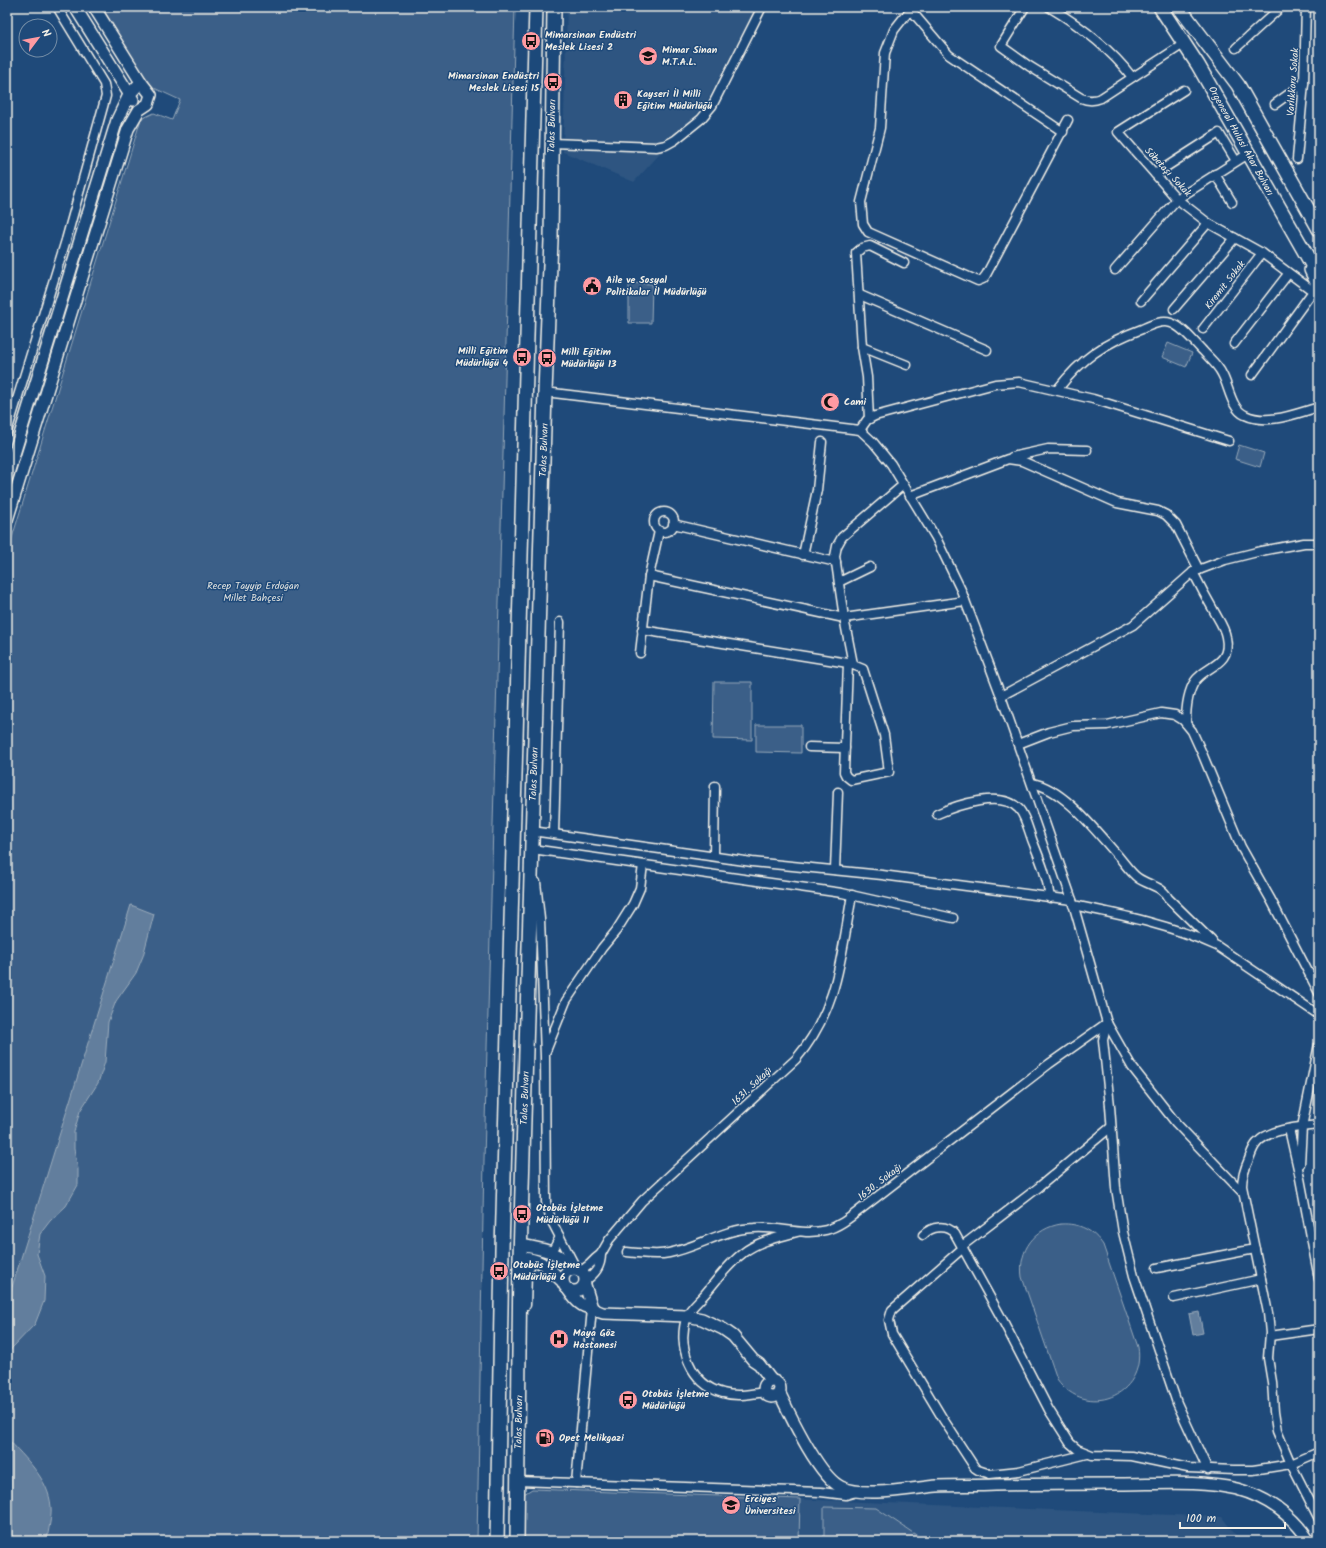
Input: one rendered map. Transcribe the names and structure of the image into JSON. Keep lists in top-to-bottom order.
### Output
{
  "streets": {
    "main road": ["Talas Bulvarı", "Orgeneral Hulusi Akar Bulvarı"],
    "street": [
      "Varlıkkoru Sokak",
      "Söbetaşı Sokak",
      "Kiremit Sokak",
      "1631. Sokağı",
      "1630. Sokağı"
    ]
  },
  "crossings": [
    ["Söbetaşı Sokak", "Kiremit Sokak"]
  ],
  "parks": ["Recep Tayyip Erdoğan Millet Bahçesi"],
  "places": {
    "bus stop": [
      "Mimarsinan Endüstri Meslek Lisesi 2",
      "Mimarsinan Endüstri Meslek Lisesi 15",
      "Milli Eğitim Müdürlüğü 4",
      "Milli Eğitim Müdürlüğü 13",
      "Otobüs İşletme Müdürlüğü 11",
      "Otobüs İşletme Müdürlüğü 6",
      "Otobüs İşletme Müdürlüğü"
    ],
    "school or university": ["Mimar Sinan M.T.A.L.", "Erciyes Üniversitesi"],
    "building": ["Kayseri İl Milli Eğitim Müdürlüğü"],
    "public building": ["Aile ve Sosyal Politikalar İl Müdürlüğü"],
    "mosque": ["Cami"],
    "hospital": ["Maya Göz Hastanesi"],
    "fuel station": ["Opet Melikgazi"]
  },
  "scale_bar": "100 m",
  "north": "top right"
}
